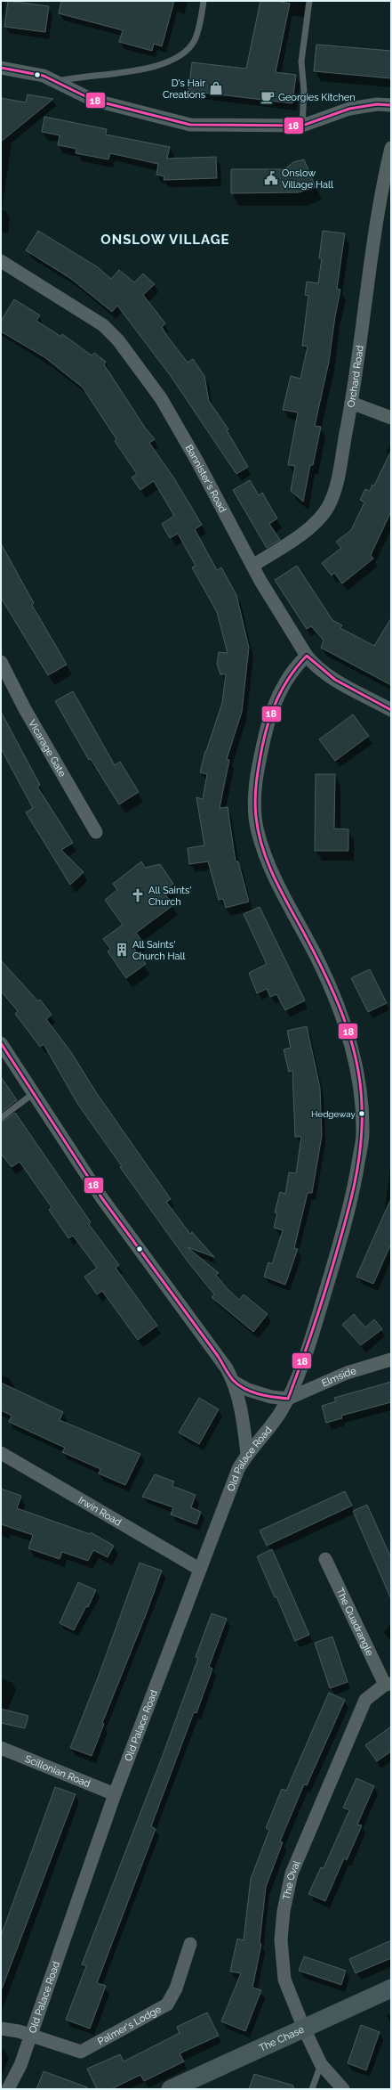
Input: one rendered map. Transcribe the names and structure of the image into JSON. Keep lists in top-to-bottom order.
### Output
{
  "streets": {
    "street": [
      "Orchard Road",
      "Bannister's Road",
      "Vicarage Gate",
      "Elmside",
      "Old Palace Road",
      "Irwin Road",
      "The Quadrangle",
      "Scillonian Road",
      "The Oval",
      "Palmer's Lodge",
      "The Chase"
    ]
  },
  "crossings": [
    ["Orchard Road", "Bannister's Road"],
    ["Elmside", "Old Palace Road"],
    ["Old Palace Road", "Irwin Road"],
    ["Old Palace Road", "Scillonian Road"],
    ["Old Palace Road", "Palmer's Lodge"],
    ["The Quadrangle", "The Oval"],
    ["The Oval", "The Chase"]
  ],
  "districts": ["ONSLOW VILLAGE"],
  "places": {
    "shop": ["D's Hair Creations"],
    "cafe": ["Georgies Kitchen"],
    "public building": ["Onslow Village Hall"],
    "church": ["All Saints' Church"],
    "building": ["All Saints' Church Hall"],
    "other": ["Hedgeway"]
  },
  "lines": ["transit line 18"]
}
